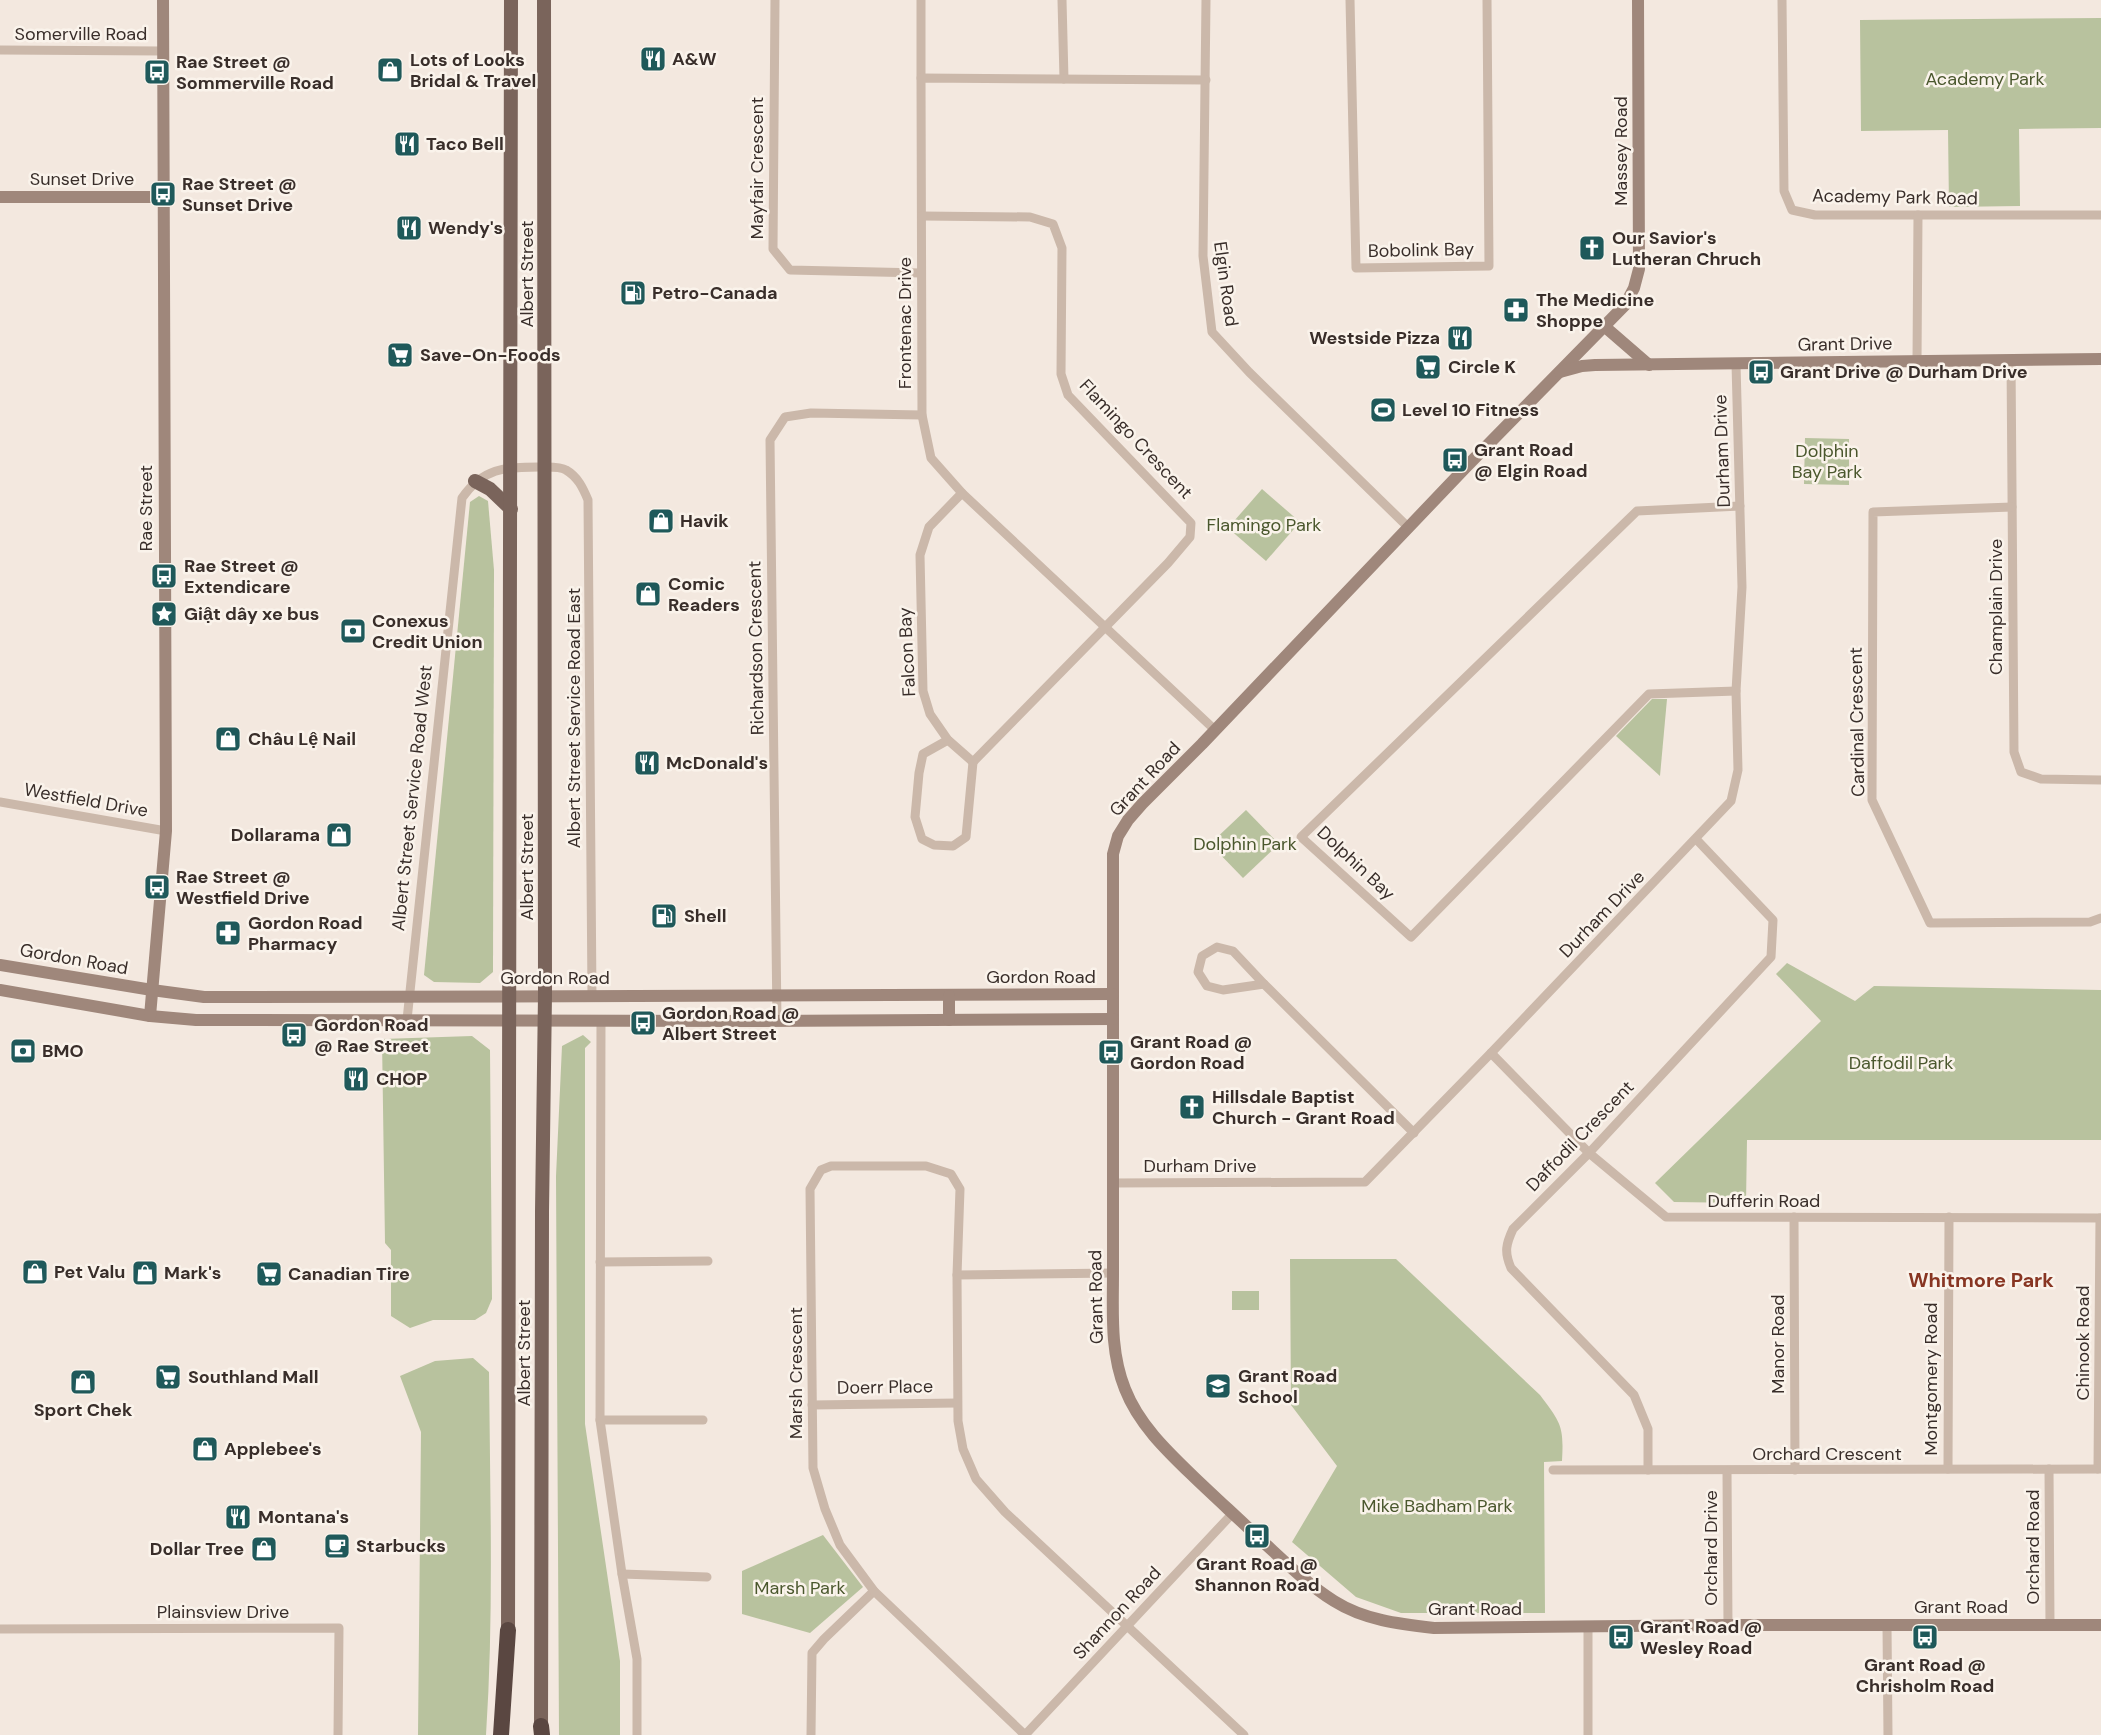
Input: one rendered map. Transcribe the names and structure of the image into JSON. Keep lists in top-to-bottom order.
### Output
{
  "streets": {
    "main road": ["Albert Street"],
    "street": [
      "Somerville Road",
      "Massey Road",
      "Mayfair Crescent",
      "Sunset Drive",
      "Academy Park Road",
      "Bobolink Bay",
      "Elgin Road",
      "Frontenac Drive",
      "Grant Drive",
      "Flamingo Crescent",
      "Durham Drive",
      "Rae Street",
      "Champlain Drive",
      "Richardson Crescent",
      "Falcon Bay",
      "Albert Street Service Road East",
      "Cardinal Crescent",
      "Grant Road",
      "Albert Street Service Road West",
      "Westfield Drive",
      "Dolphin Bay",
      "Gordon Road",
      "Daffodil Crescent",
      "Dufferin Road",
      "Chinook Road",
      "Manor Road",
      "Marsh Crescent",
      "Montgomery Road",
      "Doerr Place",
      "Orchard Crescent",
      "Orchard Road",
      "Orchard Drive",
      "Plainsview Drive",
      "Shannon Road"
    ]
  },
  "crossings": [
    ["Somerville Road", "Rae Street"],
    ["Massey Road", "Grant Road"],
    ["Mayfair Crescent", "Frontenac Drive"],
    ["Sunset Drive", "Rae Street"],
    ["Albert Street", "Albert Street Service Road East"],
    ["Albert Street", "Gordon Road"],
    ["Elgin Road", "Grant Road"],
    ["Frontenac Drive", "Flamingo Crescent"],
    ["Frontenac Drive", "Richardson Crescent"],
    ["Frontenac Drive", "Falcon Bay"],
    ["Frontenac Drive", "Grant Road"],
    ["Grant Drive", "Durham Drive"],
    ["Grant Drive", "Champlain Drive"],
    ["Grant Drive", "Grant Road"],
    ["Durham Drive", "Grant Road"],
    ["Durham Drive", "Dolphin Bay"],
    ["Durham Drive", "Daffodil Crescent"],
    ["Durham Drive", "Dufferin Road"],
    ["Rae Street", "Westfield Drive"],
    ["Rae Street", "Gordon Road"],
    ["Champlain Drive", "Cardinal Crescent"],
    ["Richardson Crescent", "Gordon Road"],
    ["Albert Street Service Road East", "Gordon Road"],
    ["Grant Road", "Gordon Road"],
    ["Grant Road", "Orchard Road"],
    ["Grant Road", "Orchard Drive"],
    ["Grant Road", "Shannon Road"],
    ["Albert Street Service Road West", "Gordon Road"],
    ["Daffodil Crescent", "Dufferin Road"],
    ["Daffodil Crescent", "Orchard Crescent"],
    ["Dufferin Road", "Chinook Road"],
    ["Dufferin Road", "Manor Road"],
    ["Dufferin Road", "Montgomery Road"],
    ["Chinook Road", "Orchard Crescent"],
    ["Manor Road", "Orchard Crescent"],
    ["Marsh Crescent", "Doerr Place"],
    ["Marsh Crescent", "Shannon Road"],
    ["Montgomery Road", "Orchard Crescent"],
    ["Orchard Crescent", "Orchard Road"],
    ["Orchard Crescent", "Orchard Drive"]
  ],
  "districts": ["Whitmore Park"],
  "parks": [
    "Academy Park",
    "Dolphin Bay Park",
    "Flamingo Park",
    "Dolphin Park",
    "Daffodil Park",
    "Mike Badham Park",
    "Marsh Park"
  ],
  "places": {
    "restaurant": [
      "A&W",
      "Taco Bell",
      "Wendy's",
      "Westside Pizza",
      "McDonald's",
      "CHOP",
      "Montana's"
    ],
    "shop": [
      "Lots of Looks Bridal & Travel",
      "Havik",
      "Comic Readers",
      "Châu Lệ Nail",
      "Dollarama",
      "Pet Valu",
      "Mark's",
      "Sport Chek",
      "Applebee's",
      "Dollar Tree"
    ],
    "bus stop": [
      "Rae Street @ Sommerville Road",
      "Rae Street @ Sunset Drive",
      "Grant Drive @ Durham Drive",
      "Grant Road @ Elgin Road",
      "Rae Street @ Extendicare",
      "Rae Street @ Westfield Drive",
      "Gordon Road @ Albert Street",
      "Gordon Road @ Rae Street",
      "Grant Road @ Gordon Road",
      "Grant Road @ Shannon Road",
      "Grant Road @ Wesley Road",
      "Grant Road @ Chrisholm Road"
    ],
    "church": ["Our Savior's Lutheran Chruch", "Hillsdale Baptist Church - Grant Road"],
    "fuel station": ["Petro-Canada", "Shell"],
    "pharmacy": ["The Medicine Shoppe", "Gordon Road Pharmacy"],
    "supermarket": [
      "Save-On-Foods",
      "Circle K",
      "Canadian Tire",
      "Southland Mall"
    ],
    "sports": ["Level 10 Fitness"],
    "place": ["Giật dây xe bus"],
    "bank": ["Conexus Credit Union", "BMO"],
    "school or university": ["Grant Road School"],
    "cafe": ["Starbucks"]
  }
}
